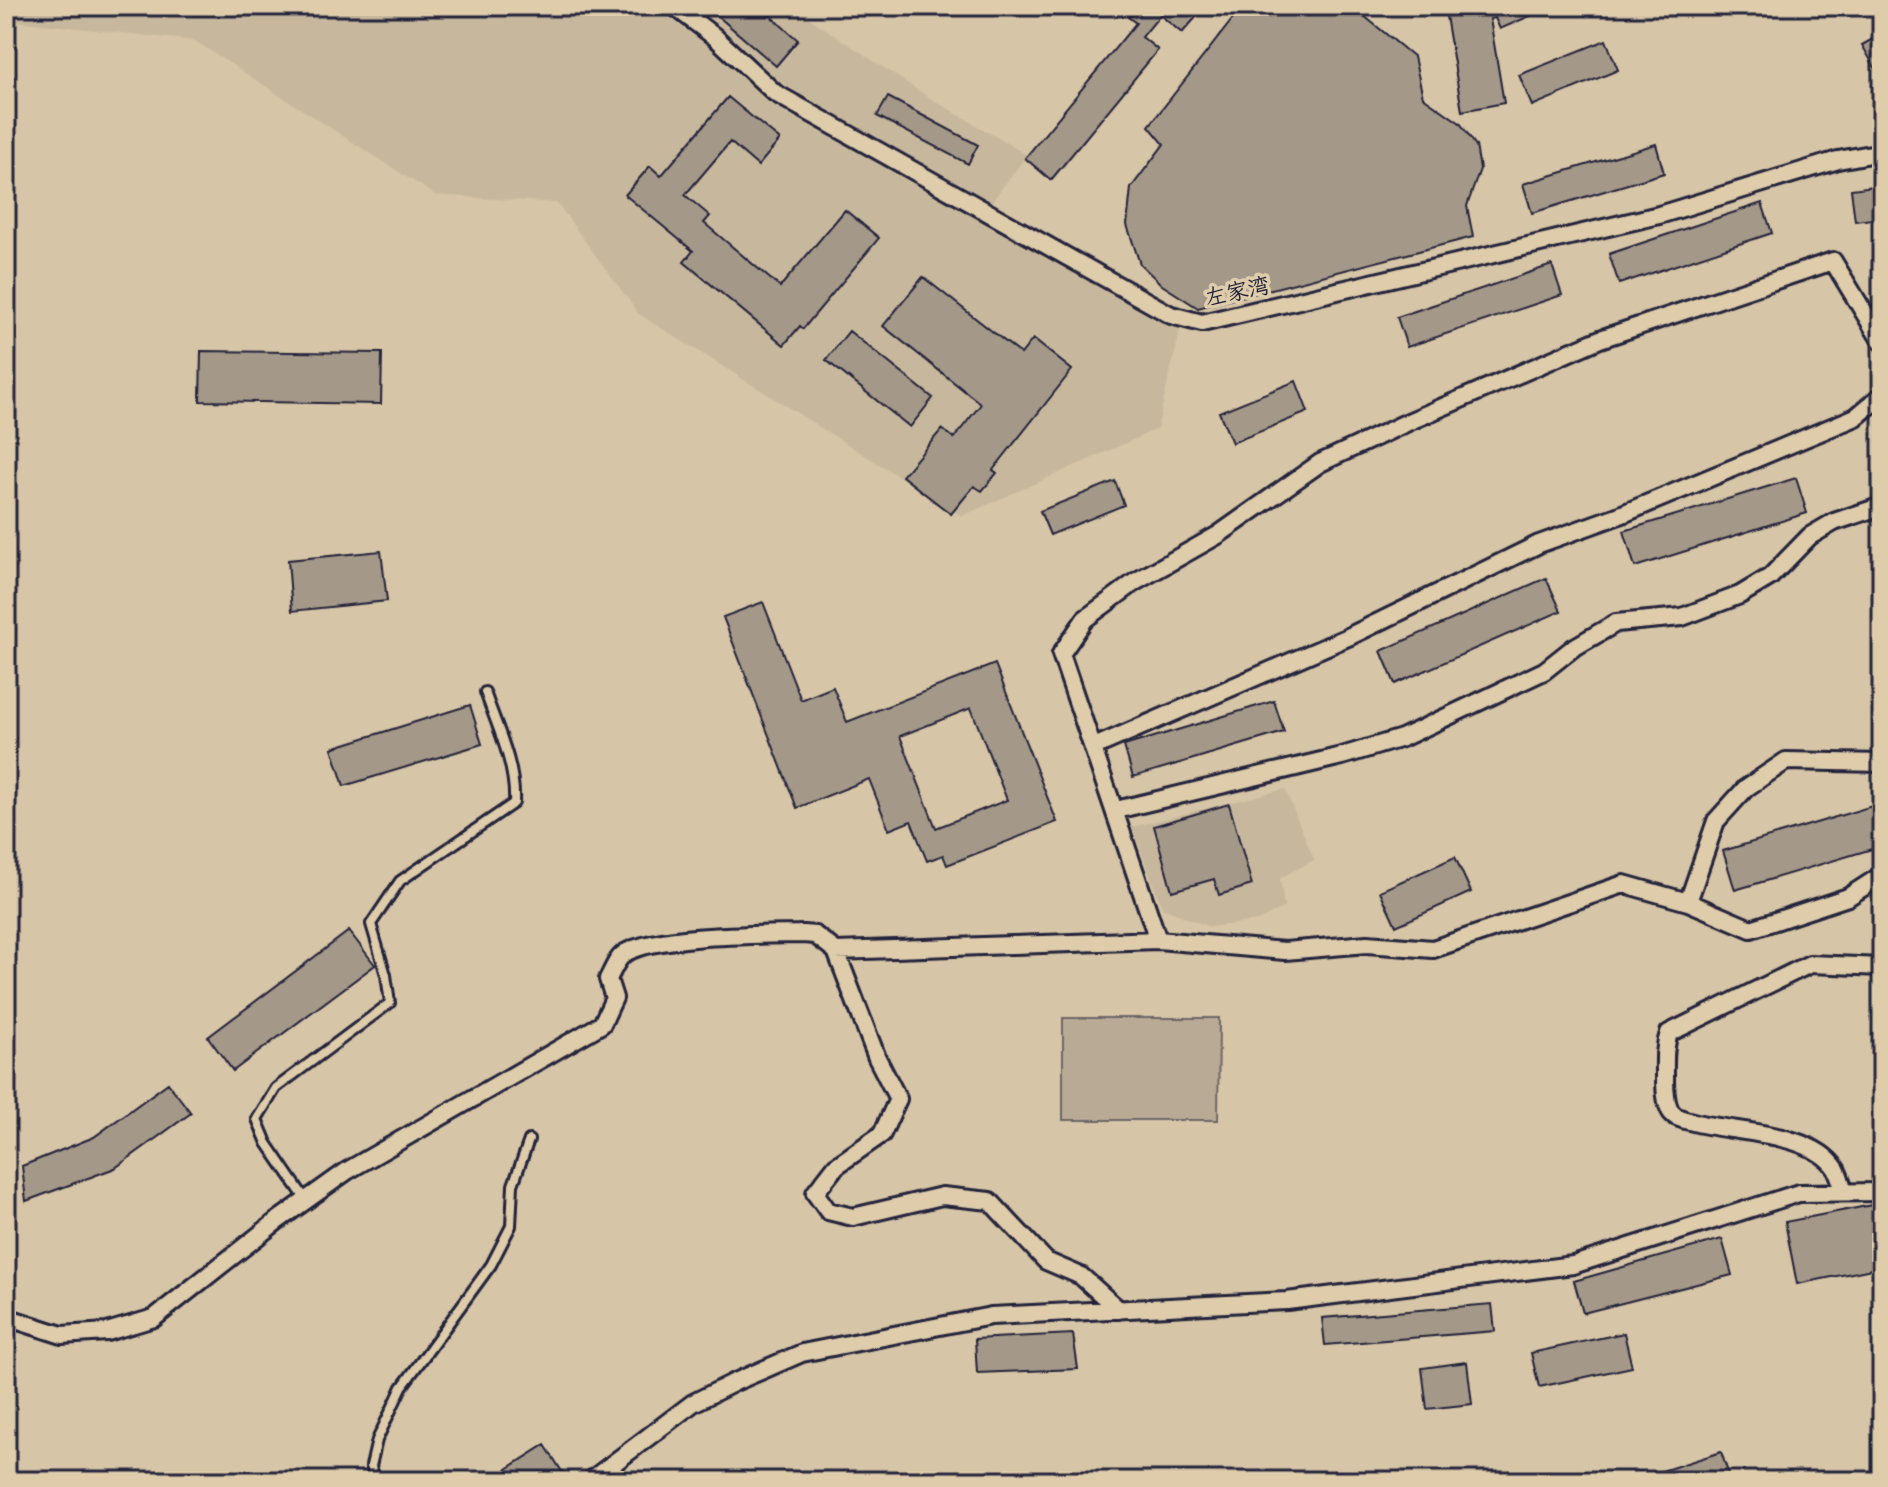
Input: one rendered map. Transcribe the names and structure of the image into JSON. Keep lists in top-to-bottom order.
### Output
{
  "streets": {
    "street": ["左家湾"]
  }
}
